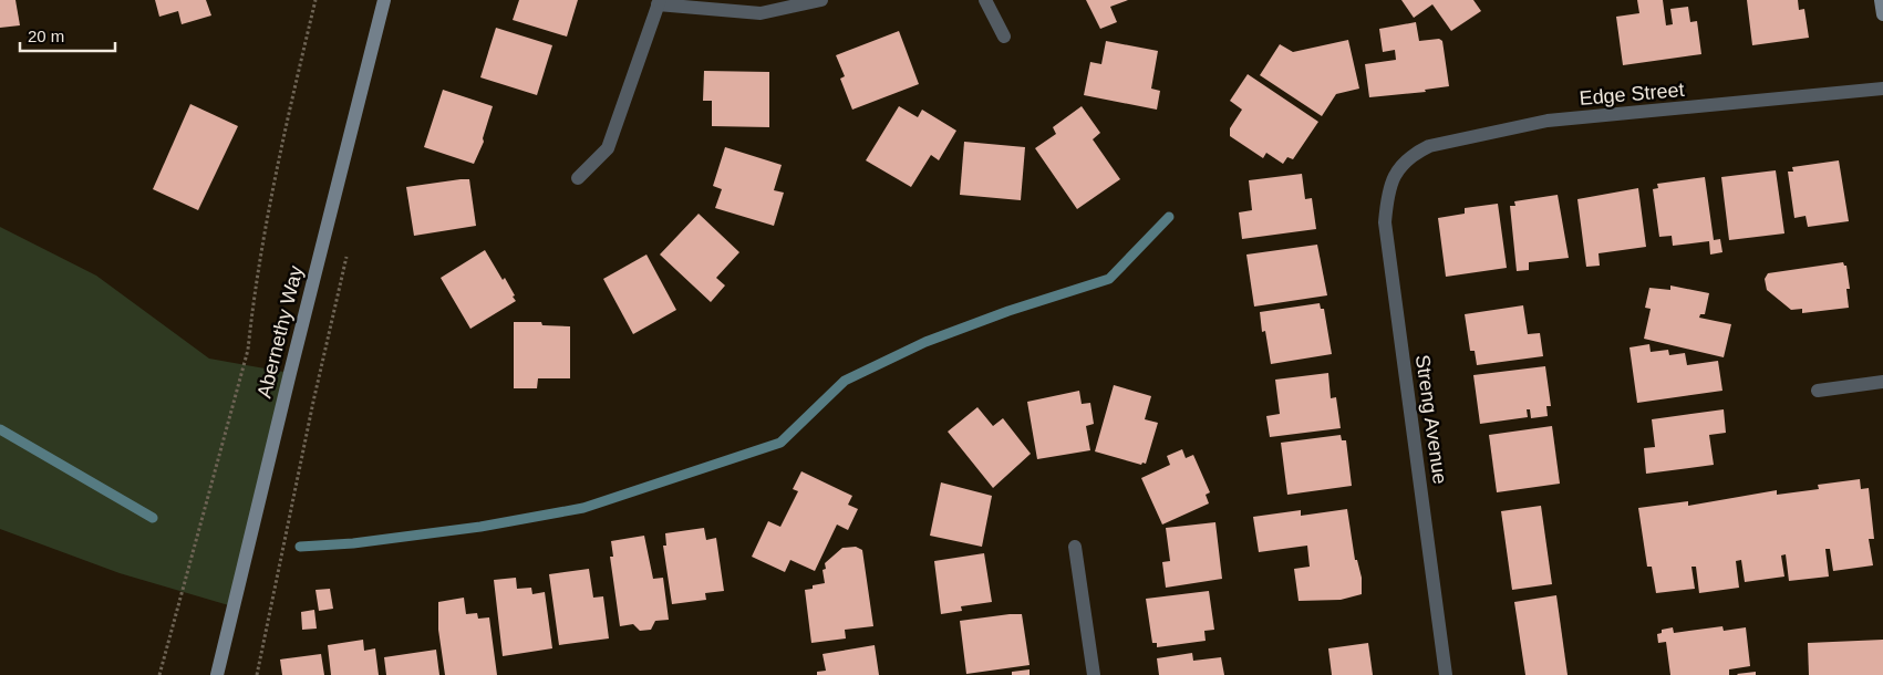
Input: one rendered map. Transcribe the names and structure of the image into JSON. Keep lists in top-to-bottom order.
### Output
{
  "streets": {
    "main road": ["Abernethy Way"],
    "street": ["Edge Street", "Streng Avenue"]
  },
  "crossings": [
    ["Edge Street", "Streng Avenue"]
  ],
  "scale_bar": "20 m"
}
